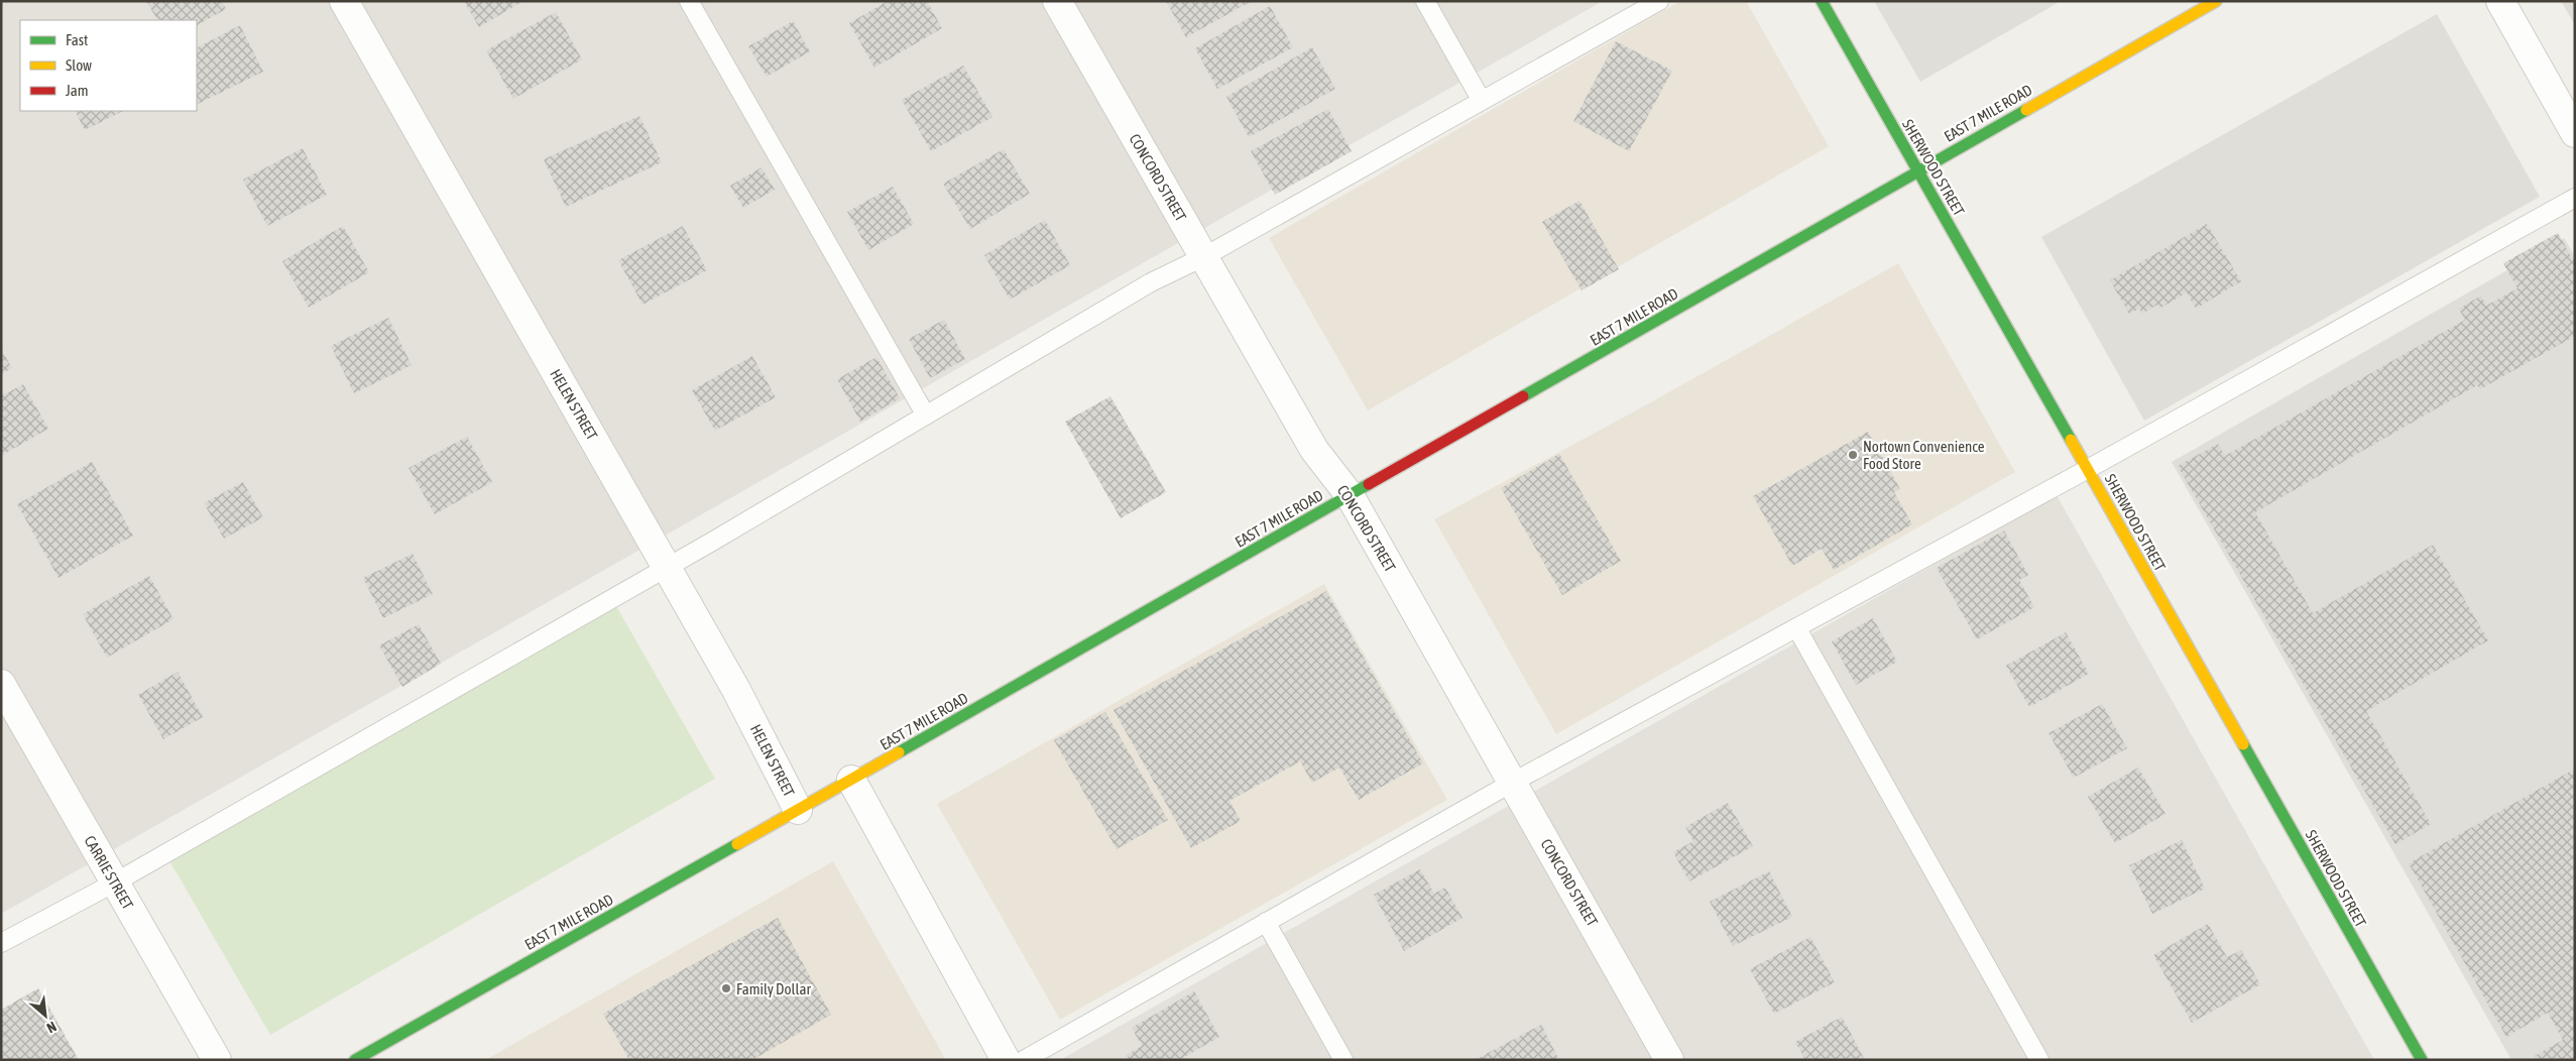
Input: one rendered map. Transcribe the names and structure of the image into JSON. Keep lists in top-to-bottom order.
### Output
{
  "streets": {
    "street": [
      "EAST 7 MILE ROAD",
      "SHERWOOD STREET",
      "CONCORD STREET",
      "HELEN STREET",
      "CARRIE STREET"
    ]
  },
  "crossings": [
    ["EAST 7 MILE ROAD", "SHERWOOD STREET"],
    ["EAST 7 MILE ROAD", "CONCORD STREET"],
    ["EAST 7 MILE ROAD", "HELEN STREET"]
  ],
  "places": ["Nortown Convenience Food Store", "Family Dollar"],
  "legend": ["Fast", "Slow", "Jam"],
  "north": "bottom right"
}
